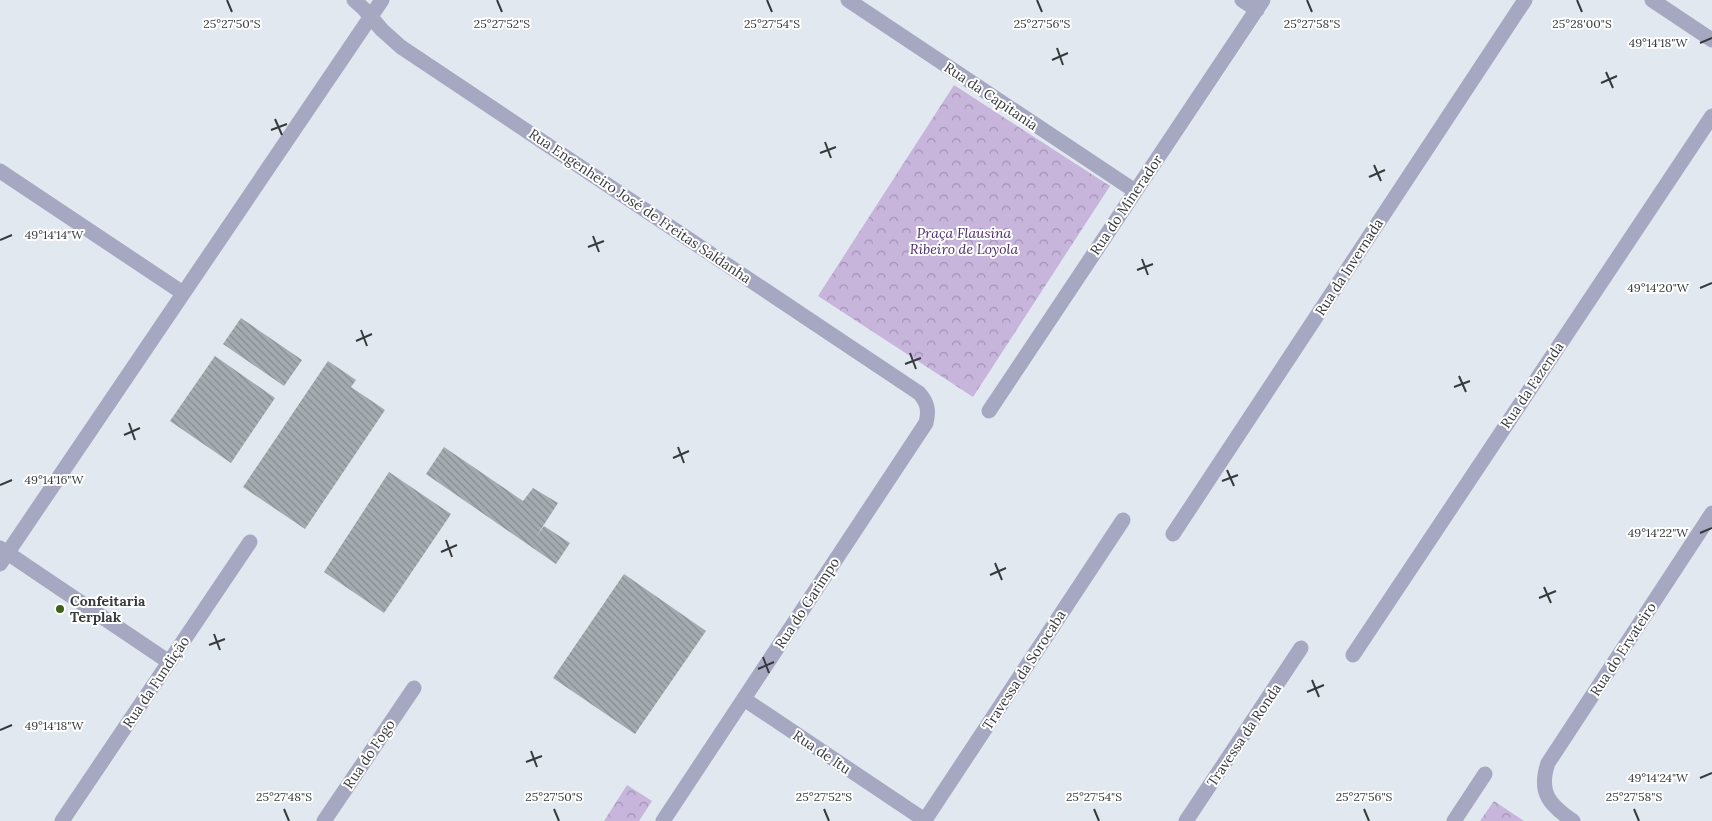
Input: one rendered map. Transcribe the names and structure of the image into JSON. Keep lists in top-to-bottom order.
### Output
{
  "streets": {
    "street": [
      "Rua da Capitania",
      "Rua do Minerador",
      "Rua Engenheiro José de Freitas Saldanha",
      "Rua da Invernada",
      "Rua da Fazenda",
      "Rua do Garimpo",
      "Rua do Ervateiro",
      "Travessa da Sorocaba",
      "Rua da Fundição",
      "Travessa da Ronda",
      "Rua de Itu",
      "Rua do Fogo"
    ]
  },
  "crossings": [
    ["Rua da Capitania", "Rua do Minerador"],
    ["Rua Engenheiro José de Freitas Saldanha", "Rua do Garimpo"],
    ["Rua do Garimpo", "Rua de Itu"],
    ["Travessa da Sorocaba", "Rua de Itu"]
  ],
  "parks": ["Praça Flausina Ribeiro de Loyola"],
  "places": ["Confeitaria Terplak"],
  "coordinates": [
    "25°27'50\"S",
    "25°27'52\"S",
    "25°27'54\"S",
    "25°27'56\"S",
    "25°27'58\"S",
    "25°28'00\"S",
    "49°14'18\"W",
    "49°14'14\"W",
    "49°14'20\"W",
    "49°14'16\"W",
    "49°14'22\"W",
    "49°14'24\"W",
    "25°27'48\"S"
  ]
}
